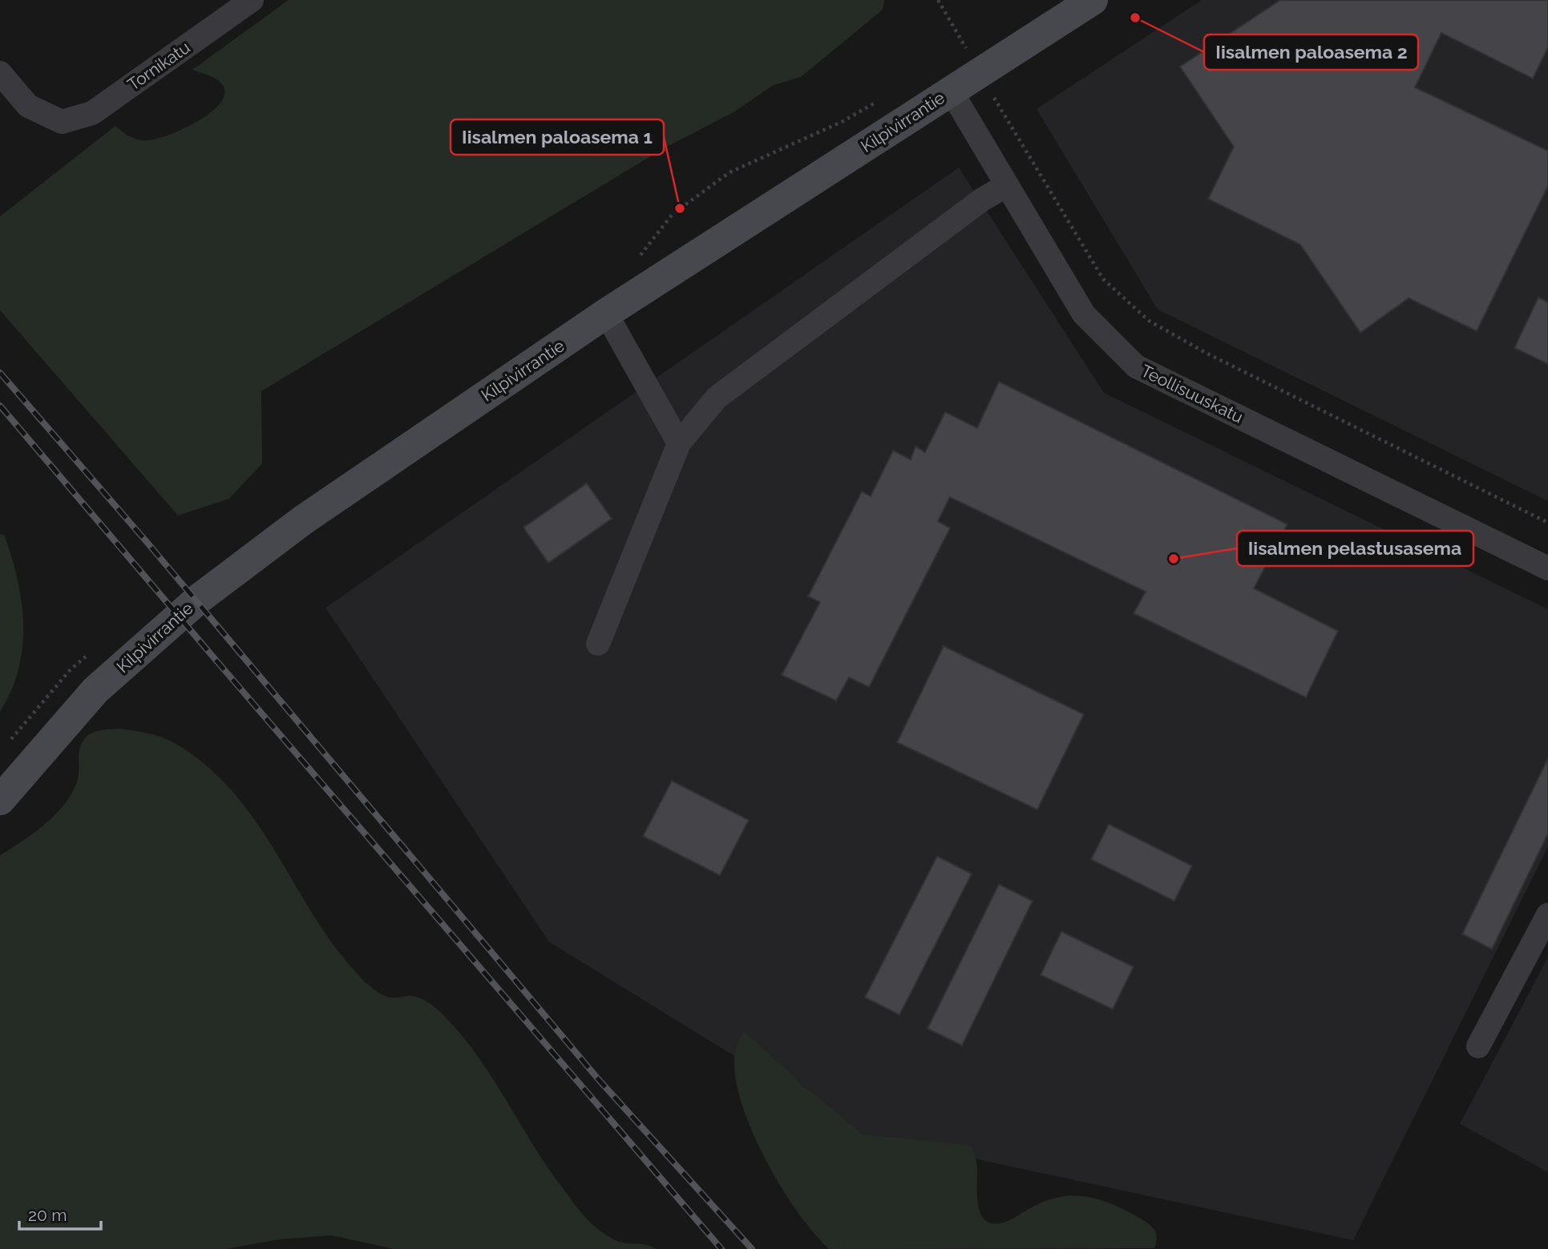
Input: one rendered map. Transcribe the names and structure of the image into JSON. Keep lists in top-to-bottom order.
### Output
{
  "streets": {
    "street": ["Tornikatu", "Kilpivirrantie", "Teollisuuskatu"]
  },
  "crossings": [
    ["Kilpivirrantie", "Teollisuuskatu"]
  ],
  "places": ["Iisalmen paloasema 2", "Iisalmen paloasema 1", "Iisalmen pelastusasema"],
  "scale_bar": "20 m"
}
